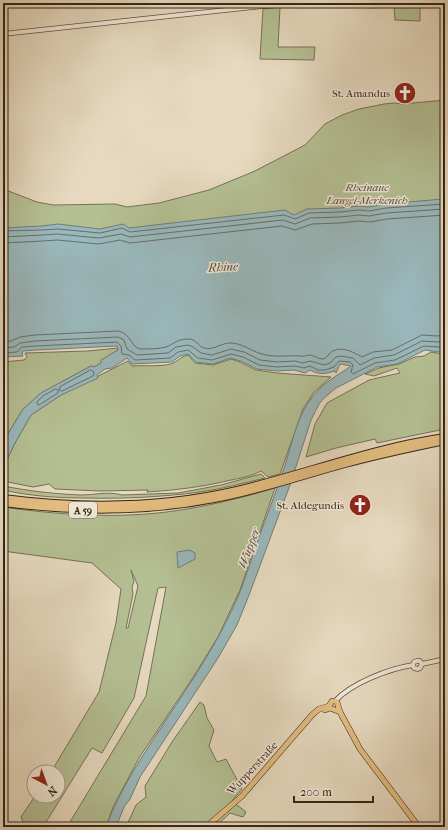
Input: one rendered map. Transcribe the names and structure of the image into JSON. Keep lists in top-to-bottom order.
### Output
{
  "streets": {
    "highway": ["A 59"],
    "main road": ["Wupperstraße"]
  },
  "water": ["Rhine", "Wupper"],
  "parks": ["Rheinaue Langel-Merkenich"],
  "places": {
    "church": ["St. Amandus", "St. Aldegundis"]
  },
  "scale_bar": "200 m",
  "north": "bottom right"
}
